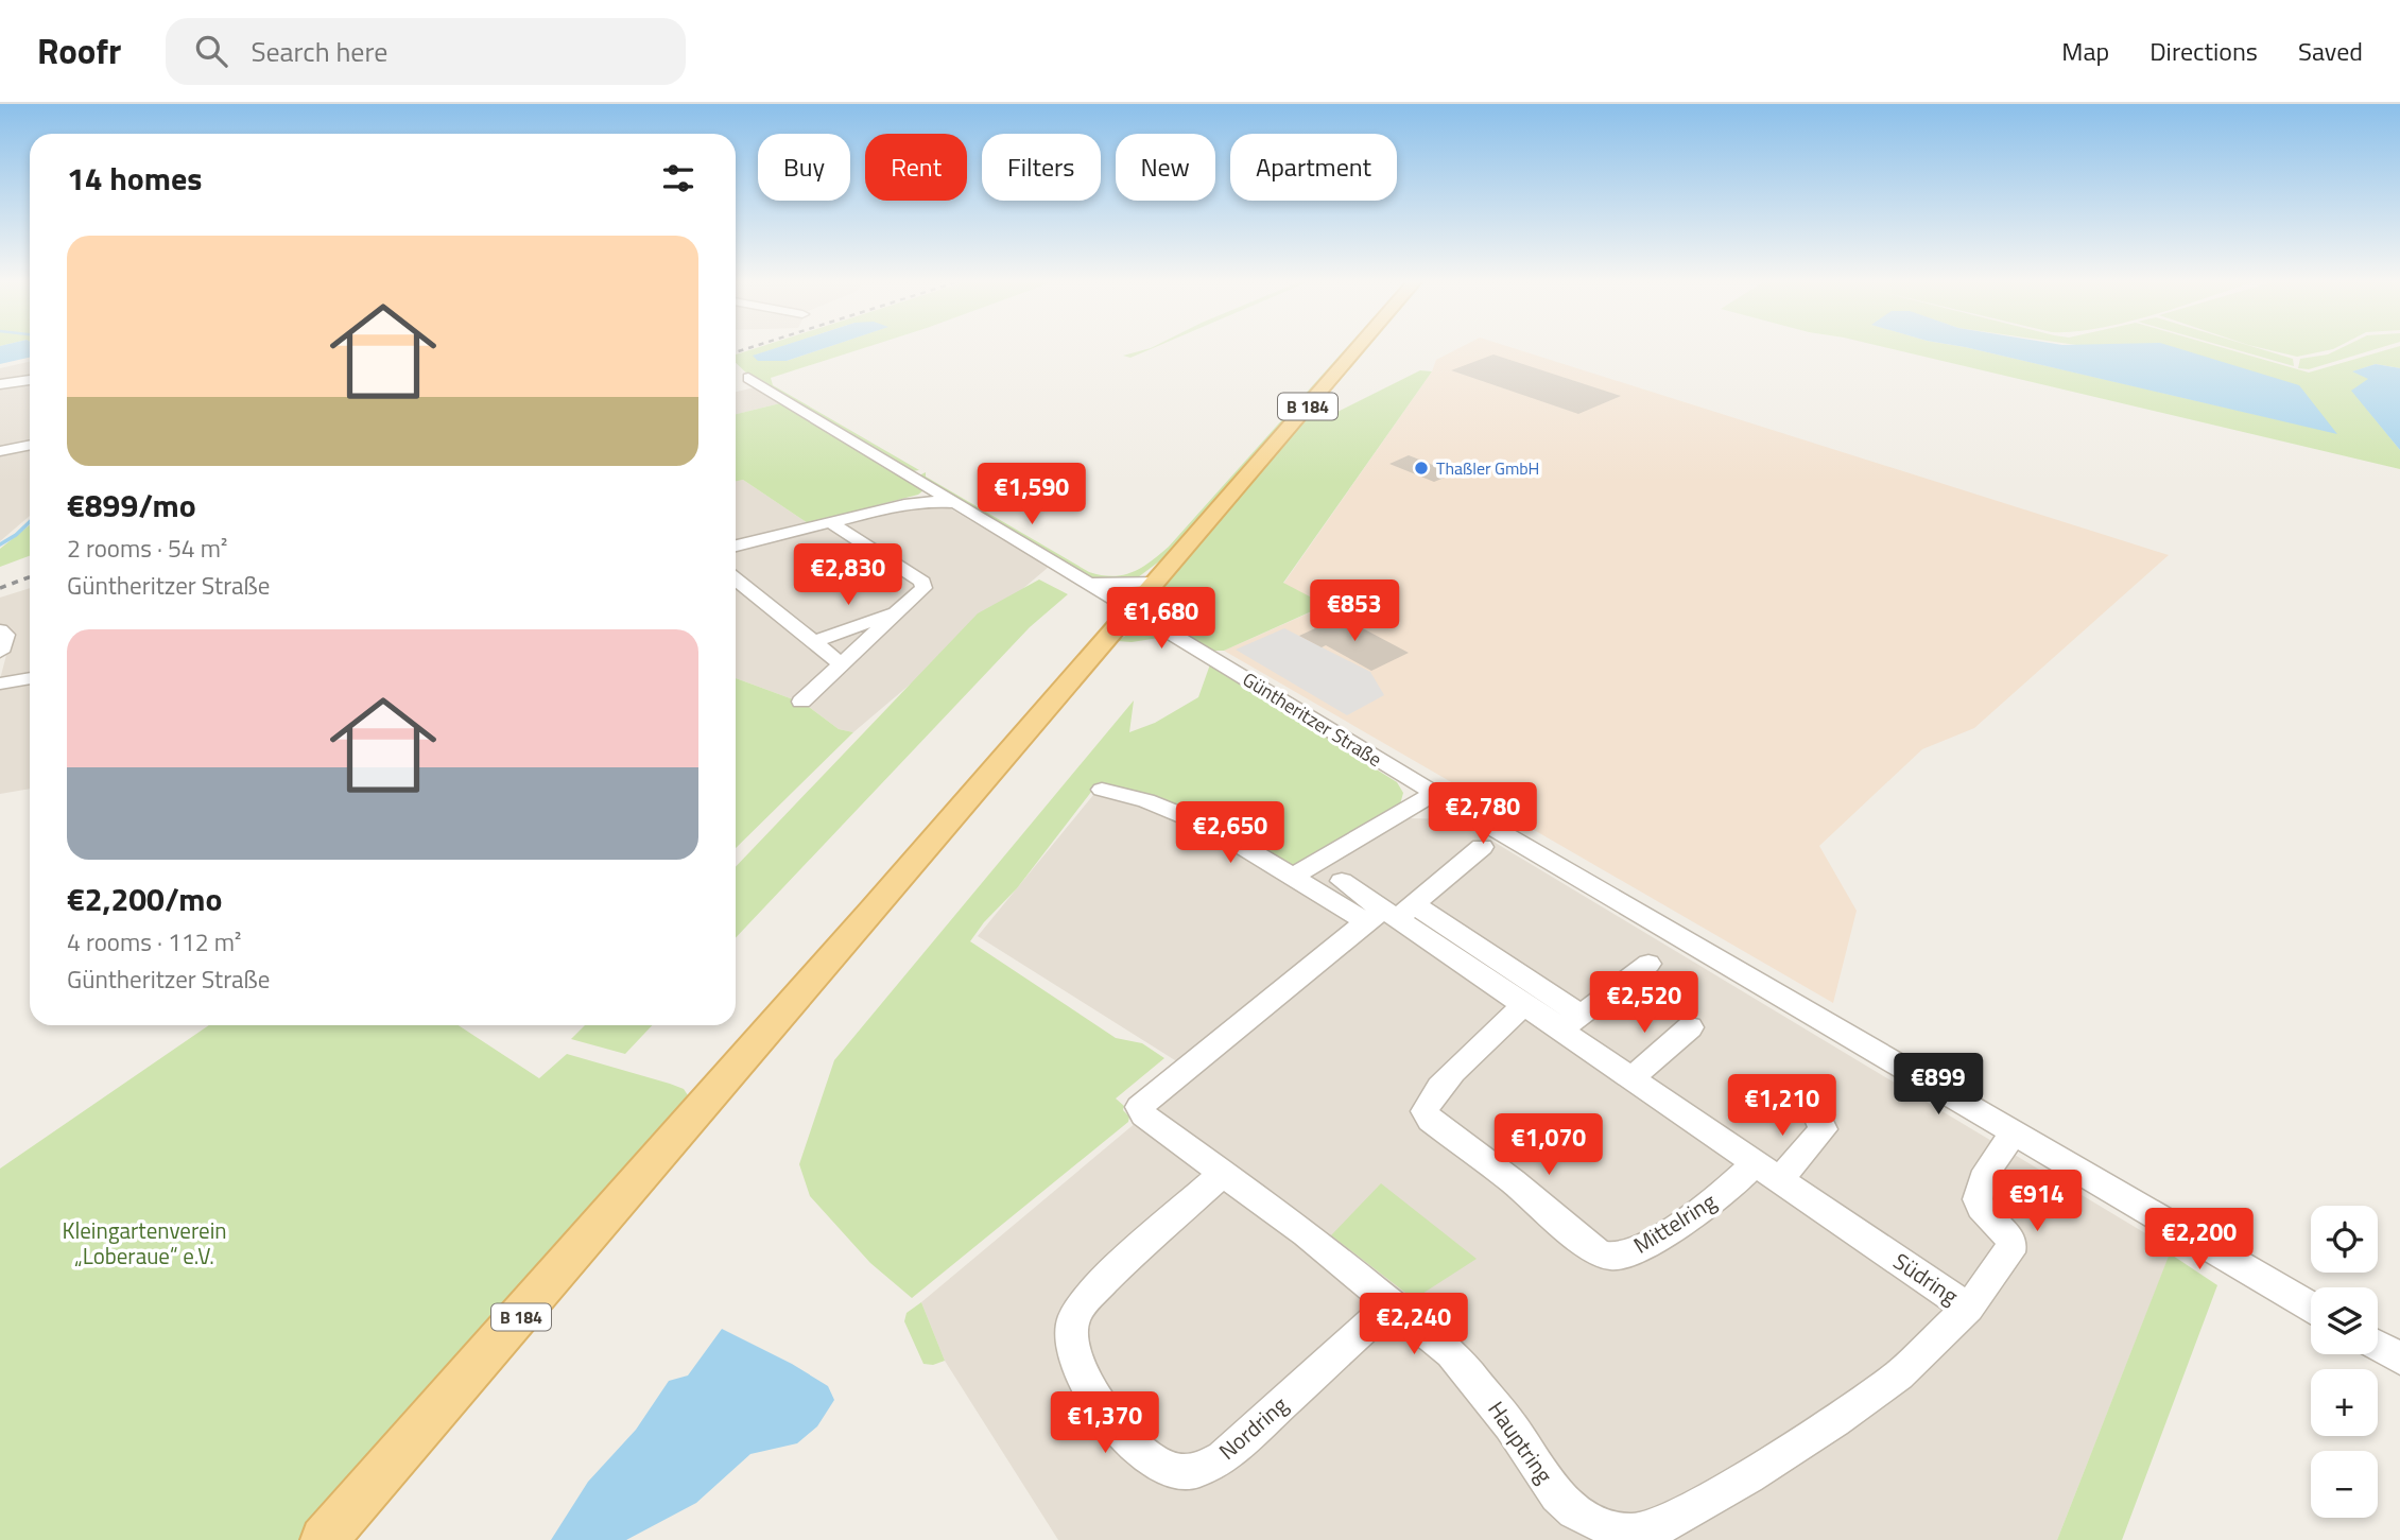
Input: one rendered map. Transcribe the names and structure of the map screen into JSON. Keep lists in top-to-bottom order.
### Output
{
  "streets": {
    "main road": ["B 184"],
    "street": [
      "Güntheritzer Straße",
      "Mittelring",
      "Südring",
      "Nordring",
      "Hauptring"
    ]
  },
  "crossings": [
    ["B 184", "Güntheritzer Straße"],
    ["Güntheritzer Straße", "Südring"],
    ["Mittelring", "Südring"],
    ["Südring", "Hauptring"],
    ["Nordring", "Hauptring"]
  ],
  "parks": ["Kleingartenverein „Loberaue“ e.V."],
  "places": ["Thaßler GmbH"],
  "page": {
    "header": "Roofr",
    "search": "Search here",
    "nav": ["Map", "Directions", "Saved"],
    "chip": [
      "Buy",
      "Rent",
      "Filters",
      "New",
      "Apartment"
    ],
    "heading": "14 homes",
    "list": [
      {
        "name": "€899/mo",
        "note": "2 rooms · 54 m² · Güntheritzer Straße"
      },
      {
        "name": "€2,200/mo",
        "note": "4 rooms · 112 m² · Güntheritzer Straße"
      }
    ],
    "price": [
      "€1,590",
      "€2,830",
      "€853",
      "€1,680",
      "€2,780",
      "€2,650",
      "€2,520",
      "€899",
      "€1,210",
      "€1,070",
      "€914",
      "€2,200",
      "€2,240",
      "€1,370"
    ],
    "map_buttons": ["+", "−"]
  }
}
